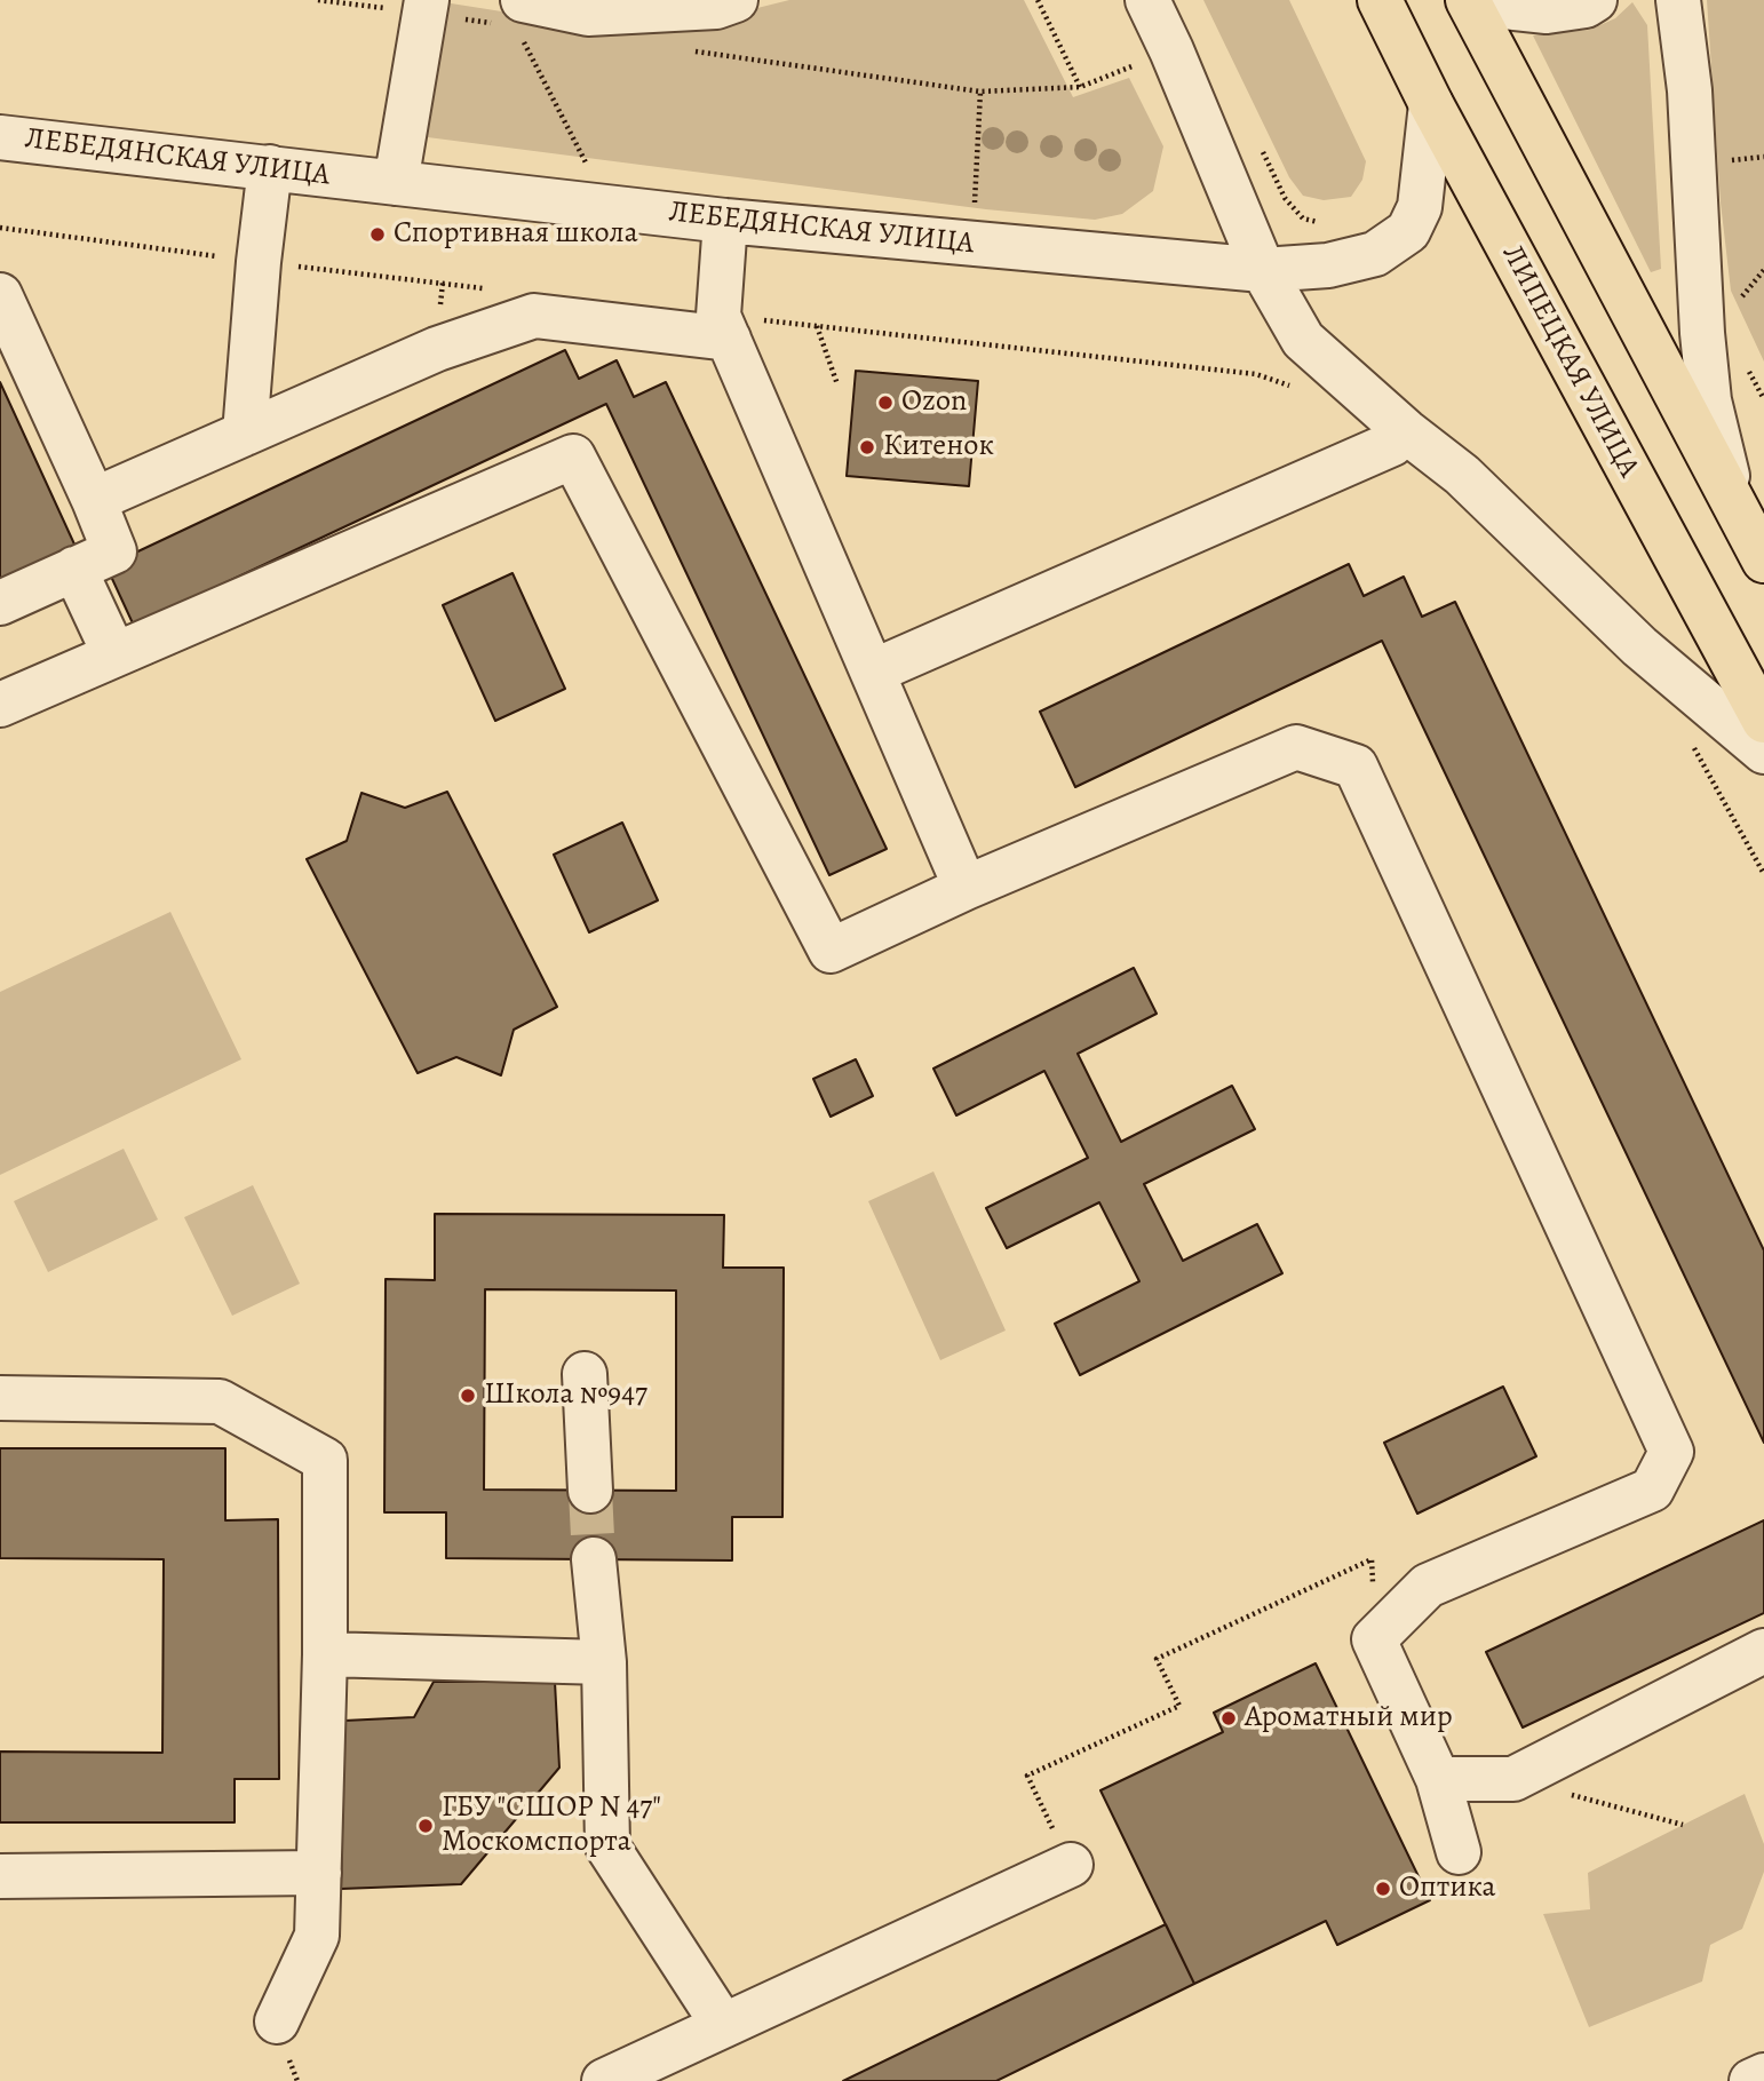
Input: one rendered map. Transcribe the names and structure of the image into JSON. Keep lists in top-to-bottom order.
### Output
{
  "streets": {
    "main road": ["ЛИПЕЦКАЯ УЛИЦА"],
    "street": ["ЛЕБЕДЯНСКАЯ УЛИЦА"]
  },
  "crossings": [
    ["ЛЕБЕДЯНСКАЯ УЛИЦА", "ЛИПЕЦКАЯ УЛИЦА"]
  ],
  "places": [
    "Спортивная школа",
    "Ozon",
    "Китенок",
    "Школа №947",
    "Ароматный мир",
    "ГБУ \"СШОР N 47\" Москомспорта",
    "Оптика"
  ]
}
